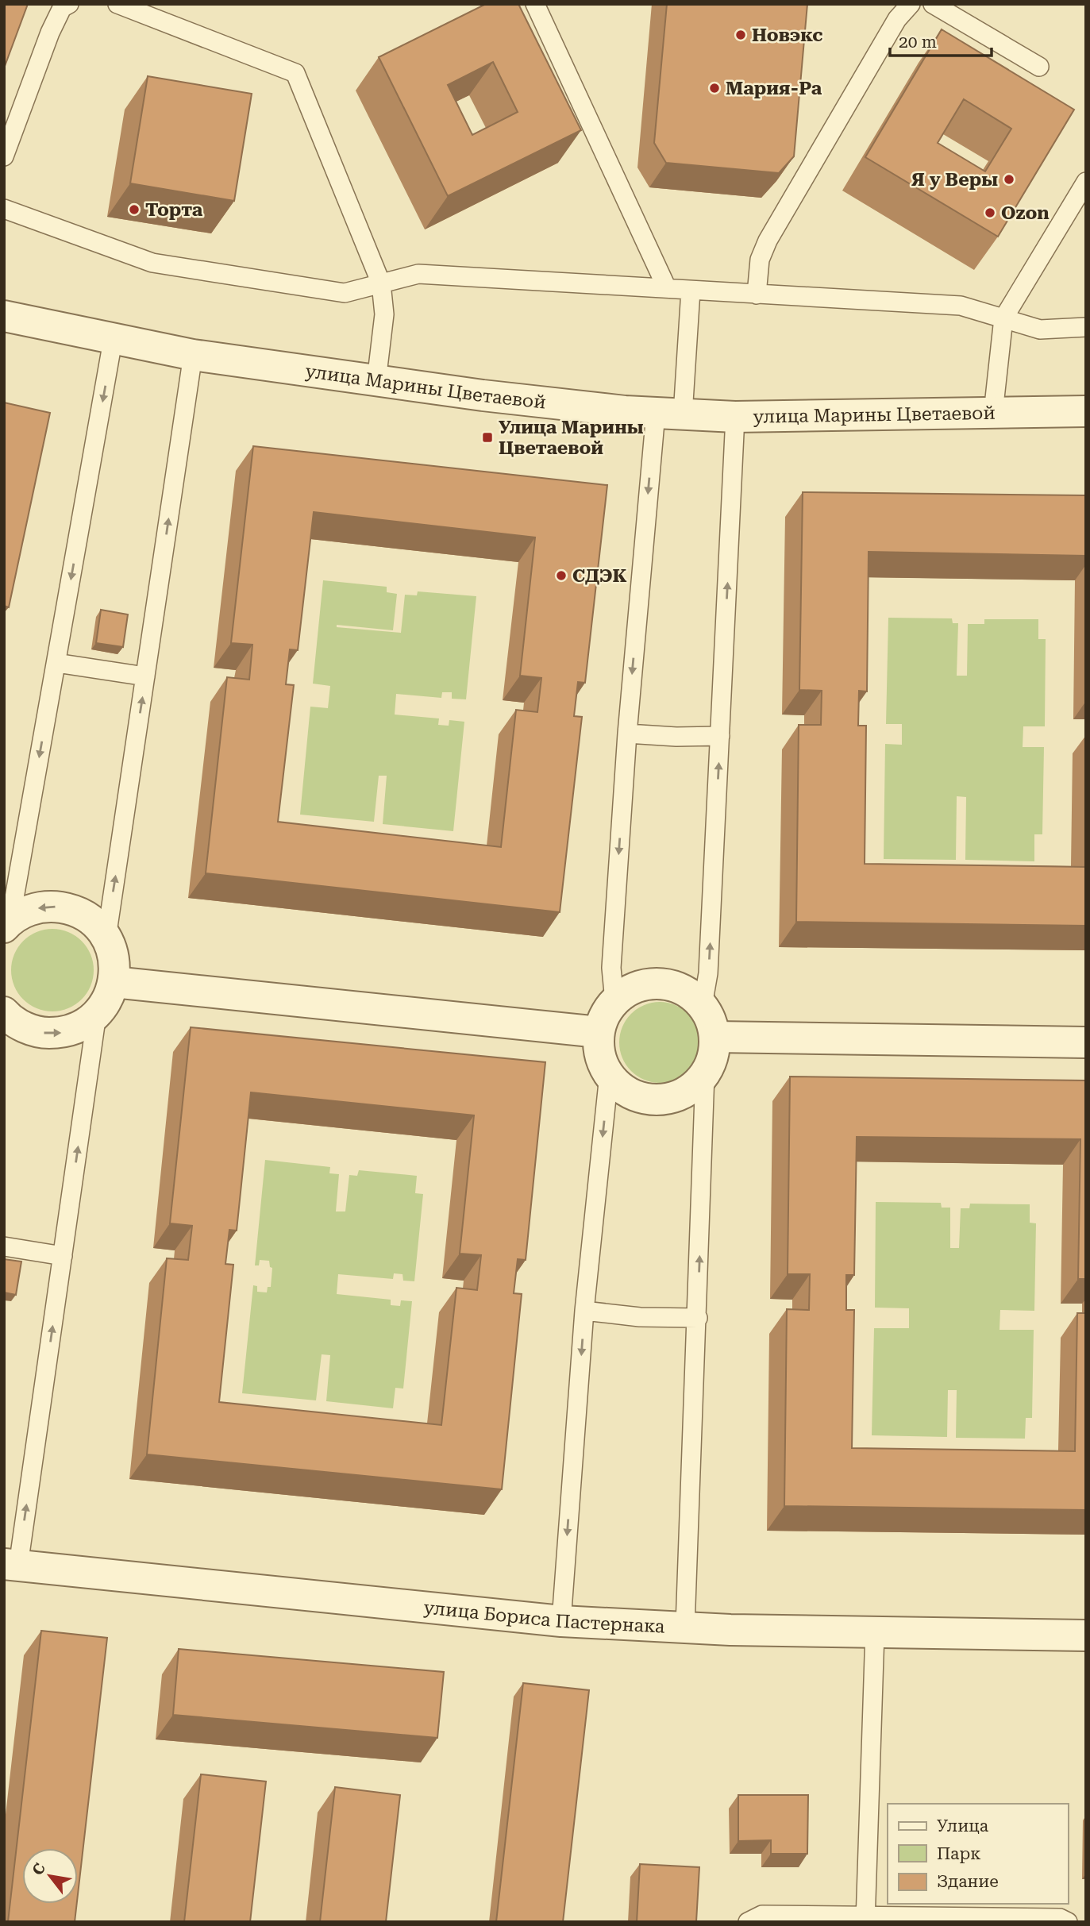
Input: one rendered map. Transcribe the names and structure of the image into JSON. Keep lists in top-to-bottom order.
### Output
{
  "streets": {
    "street": ["улица Марины Цветаевой", "улица Бориса Пастернака"]
  },
  "places": {
    "other": [
      "Новэкс",
      "Мария-Ра",
      "Я у Веры",
      "Торта",
      "Ozon",
      "СДЭК"
    ],
    "transit": ["Улица Марины Цветаевой"]
  },
  "legend": ["Улица", "Парк", "Здание"],
  "scale_bar": "20 m",
  "north": "top left"
}
